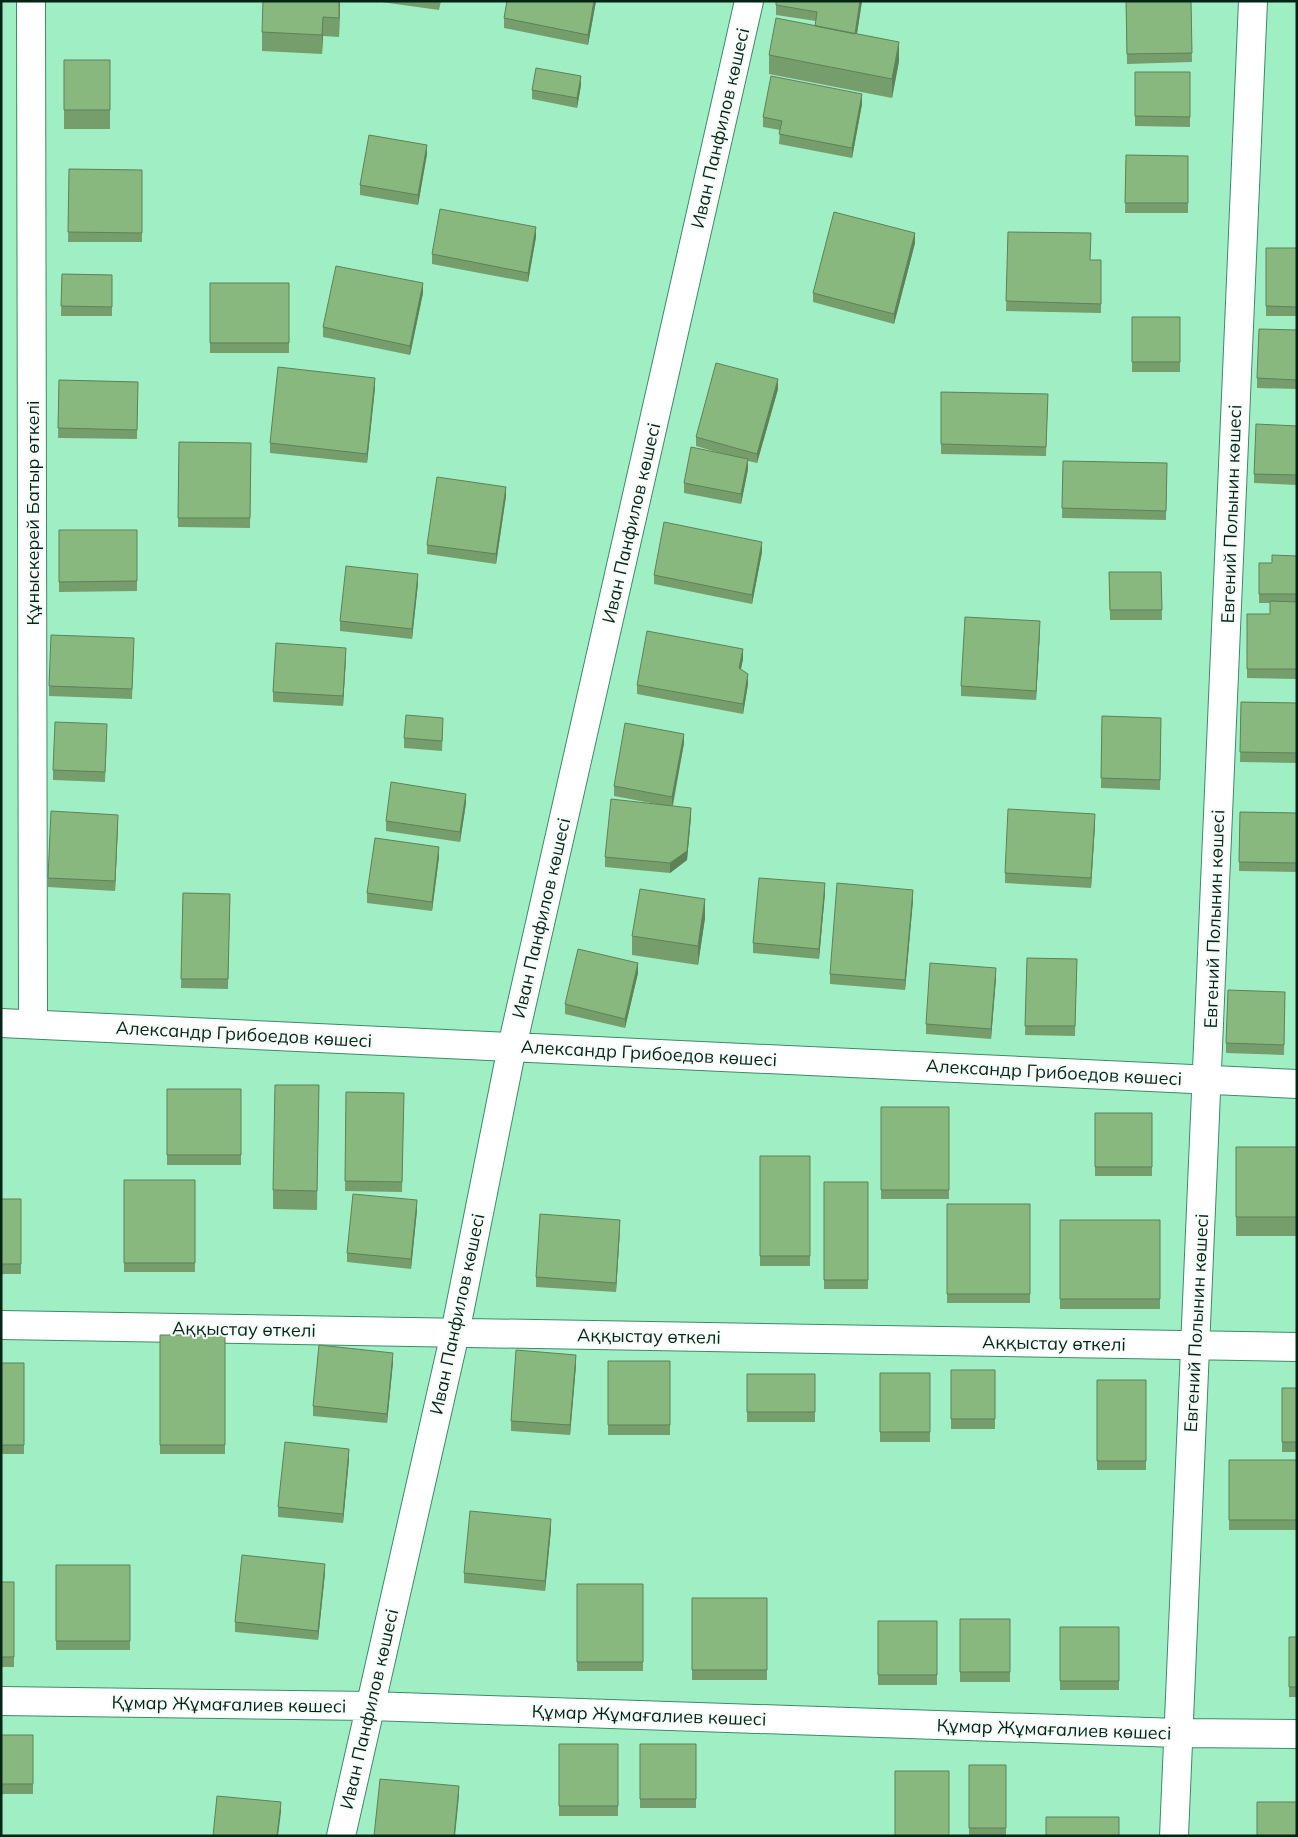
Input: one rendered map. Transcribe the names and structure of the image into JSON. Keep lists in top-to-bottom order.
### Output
{
  "streets": {
    "street": [
      "Иван Панфилов көшесі",
      "Құныскерей Батыр өткелі",
      "Евгений Полынин көшесі",
      "Александр Грибоедов көшесі",
      "Аққыстау өткелі",
      "Құмар Жұмағалиев көшесі"
    ]
  },
  "crossings": [
    ["Иван Панфилов көшесі", "Александр Грибоедов көшесі"],
    ["Иван Панфилов көшесі", "Аққыстау өткелі"],
    ["Иван Панфилов көшесі", "Құмар Жұмағалиев көшесі"],
    ["Құныскерей Батыр өткелі", "Александр Грибоедов көшесі"],
    ["Евгений Полынин көшесі", "Александр Грибоедов көшесі"],
    ["Евгений Полынин көшесі", "Аққыстау өткелі"],
    ["Евгений Полынин көшесі", "Құмар Жұмағалиев көшесі"]
  ]
}
